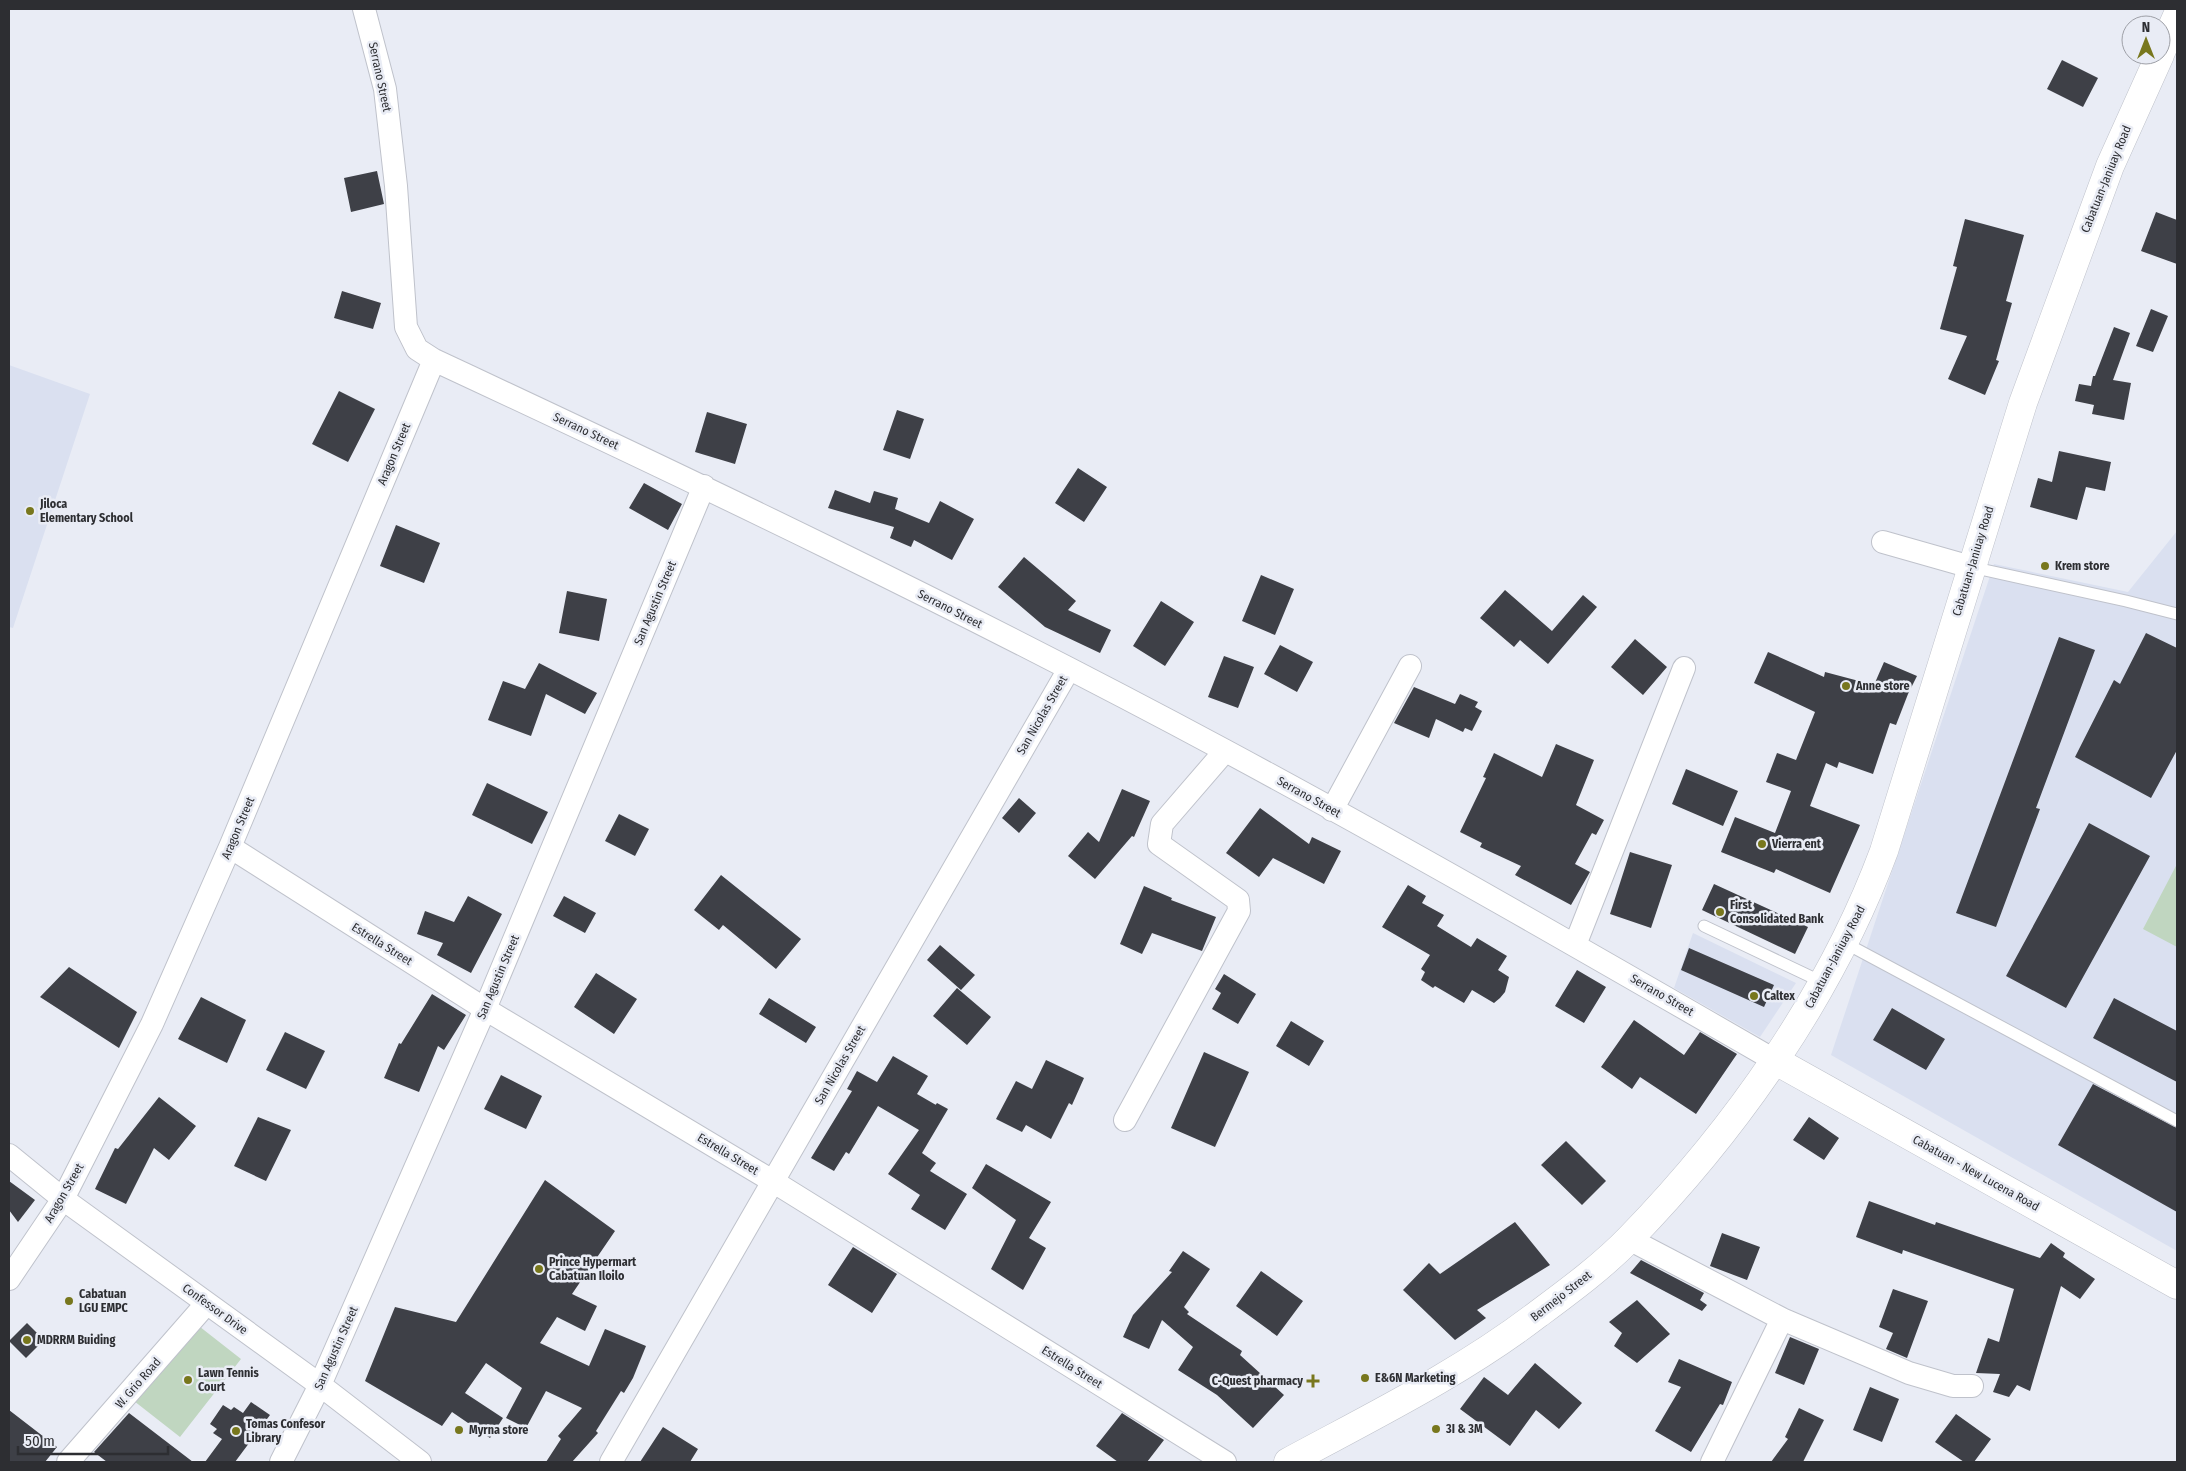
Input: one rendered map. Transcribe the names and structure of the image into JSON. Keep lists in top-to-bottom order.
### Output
{
  "streets": {
    "main road": ["Cabatuan-Janiuay Road", "Cabatuan - New Lucena Road", "Bermejo Street"],
    "street": [
      "Serrano Street",
      "Aragon Street",
      "San Agustin Street",
      "San Nicolas Street",
      "Estrella Street",
      "Confessor Drive",
      "W. Grio Road"
    ]
  },
  "crossings": [
    ["Serrano Street", "Cabatuan-Janiuay Road"],
    ["Serrano Street", "Aragon Street"],
    ["Serrano Street", "San Agustin Street"],
    ["Serrano Street", "San Nicolas Street"],
    ["Serrano Street", "Cabatuan - New Lucena Road"],
    ["Serrano Street", "Bermejo Street"],
    ["Cabatuan-Janiuay Road", "Cabatuan - New Lucena Road"],
    ["Cabatuan-Janiuay Road", "Bermejo Street"],
    ["Aragon Street", "Estrella Street"],
    ["Aragon Street", "Confessor Drive"],
    ["San Agustin Street", "Estrella Street"],
    ["San Agustin Street", "Confessor Drive"],
    ["San Nicolas Street", "Estrella Street"],
    ["Cabatuan - New Lucena Road", "Bermejo Street"],
    ["Confessor Drive", "W. Grio Road"]
  ],
  "places": {
    "other": [
      "Jiloca Elementary School",
      "Krem store",
      "Anne store",
      "Vierra ent",
      "First Consolidated Bank",
      "Caltex",
      "Prince Hypermart Cabatuan Iloilo",
      "Cabatuan LGU EMPC",
      "MDRRM Buiding",
      "E&6N Marketing",
      "Lawn Tennis Court",
      "3I & 3M",
      "Myrna store",
      "Tomas Confesor Library"
    ],
    "health": ["C-Quest pharmacy"]
  },
  "scale_bar": "50 m",
  "north": "top"
}
